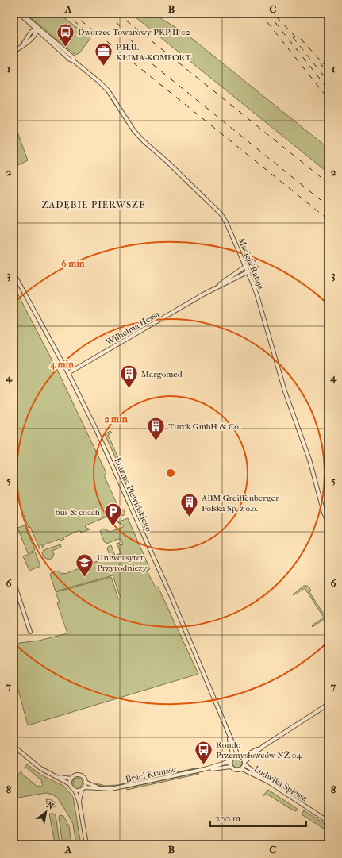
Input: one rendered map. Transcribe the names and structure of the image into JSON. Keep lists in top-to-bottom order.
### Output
{
  "streets": {
    "street": [
      "Macieja Rataja",
      "Wilhelma Hessa",
      "Erazma Plewińskiego",
      "Braci Krausse",
      "Ludwika Spiessa"
    ]
  },
  "crossings": [
    ["Macieja Rataja", "Wilhelma Hessa"],
    ["Wilhelma Hessa", "Erazma Plewińskiego"],
    ["Erazma Plewińskiego", "Braci Krausse"],
    ["Erazma Plewińskiego", "Ludwika Spiessa"],
    ["Braci Krausse", "Ludwika Spiessa"]
  ],
  "districts": ["ZADĘBIE PIERWSZE"],
  "places": {
    "bus stop": ["Dworzec Towarowy PKP II 02", "Rondo Przemysłowców NŻ 04"],
    "office": ["P.H.U. KLIMA-KOMFORT"],
    "building": ["Margomed", "Turck GmbH & Co.", "ABM Greiffenberger Polska Sp. z o.o."],
    "parking": ["bus & coach"],
    "school or university": ["Uniwersytet Przyrodniczy"]
  },
  "scale_bar": "200 m",
  "north": "top right",
  "grid": {
    "columns": ["A", "B", "C"],
    "rows": [
      "1",
      "2",
      "3",
      "4",
      "5",
      "6",
      "7",
      "8"
    ]
  },
  "rings": ["6 min", "4 min", "2 min"]
}
